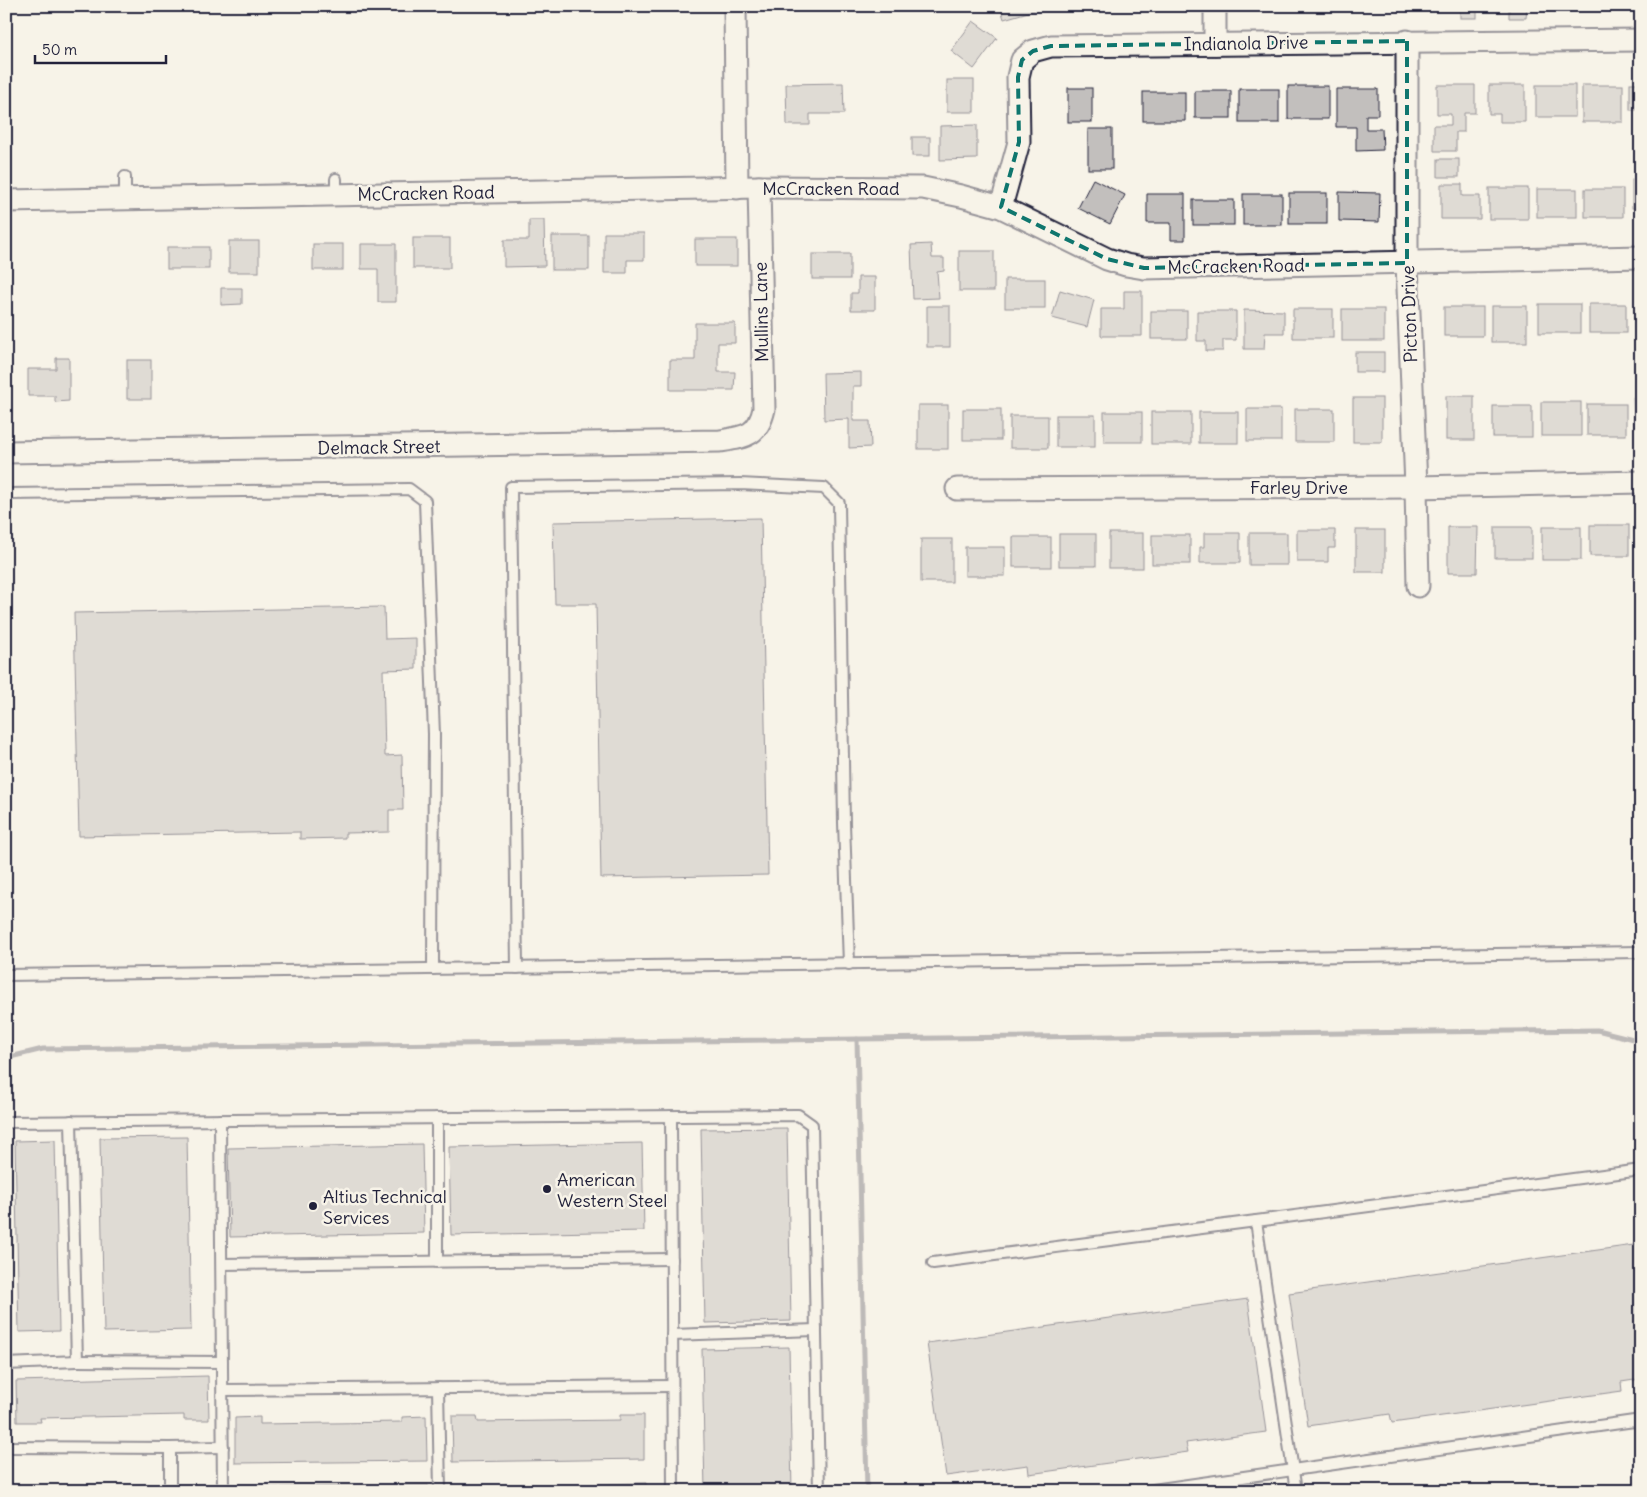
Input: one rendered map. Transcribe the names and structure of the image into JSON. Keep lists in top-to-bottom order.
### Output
{
  "streets": {
    "street": [
      "Indianola Drive",
      "McCracken Road",
      "Mullins Lane",
      "Picton Drive",
      "Delmack Street",
      "Farley Drive"
    ]
  },
  "crossings": [
    ["Indianola Drive", "McCracken Road"],
    ["Indianola Drive", "Picton Drive"],
    ["McCracken Road", "Mullins Lane"],
    ["McCracken Road", "Picton Drive"],
    ["Mullins Lane", "Delmack Street"],
    ["Picton Drive", "Farley Drive"]
  ],
  "places": ["American Western Steel", "Altius Technical Services"],
  "scale_bar": "50 m"
}
